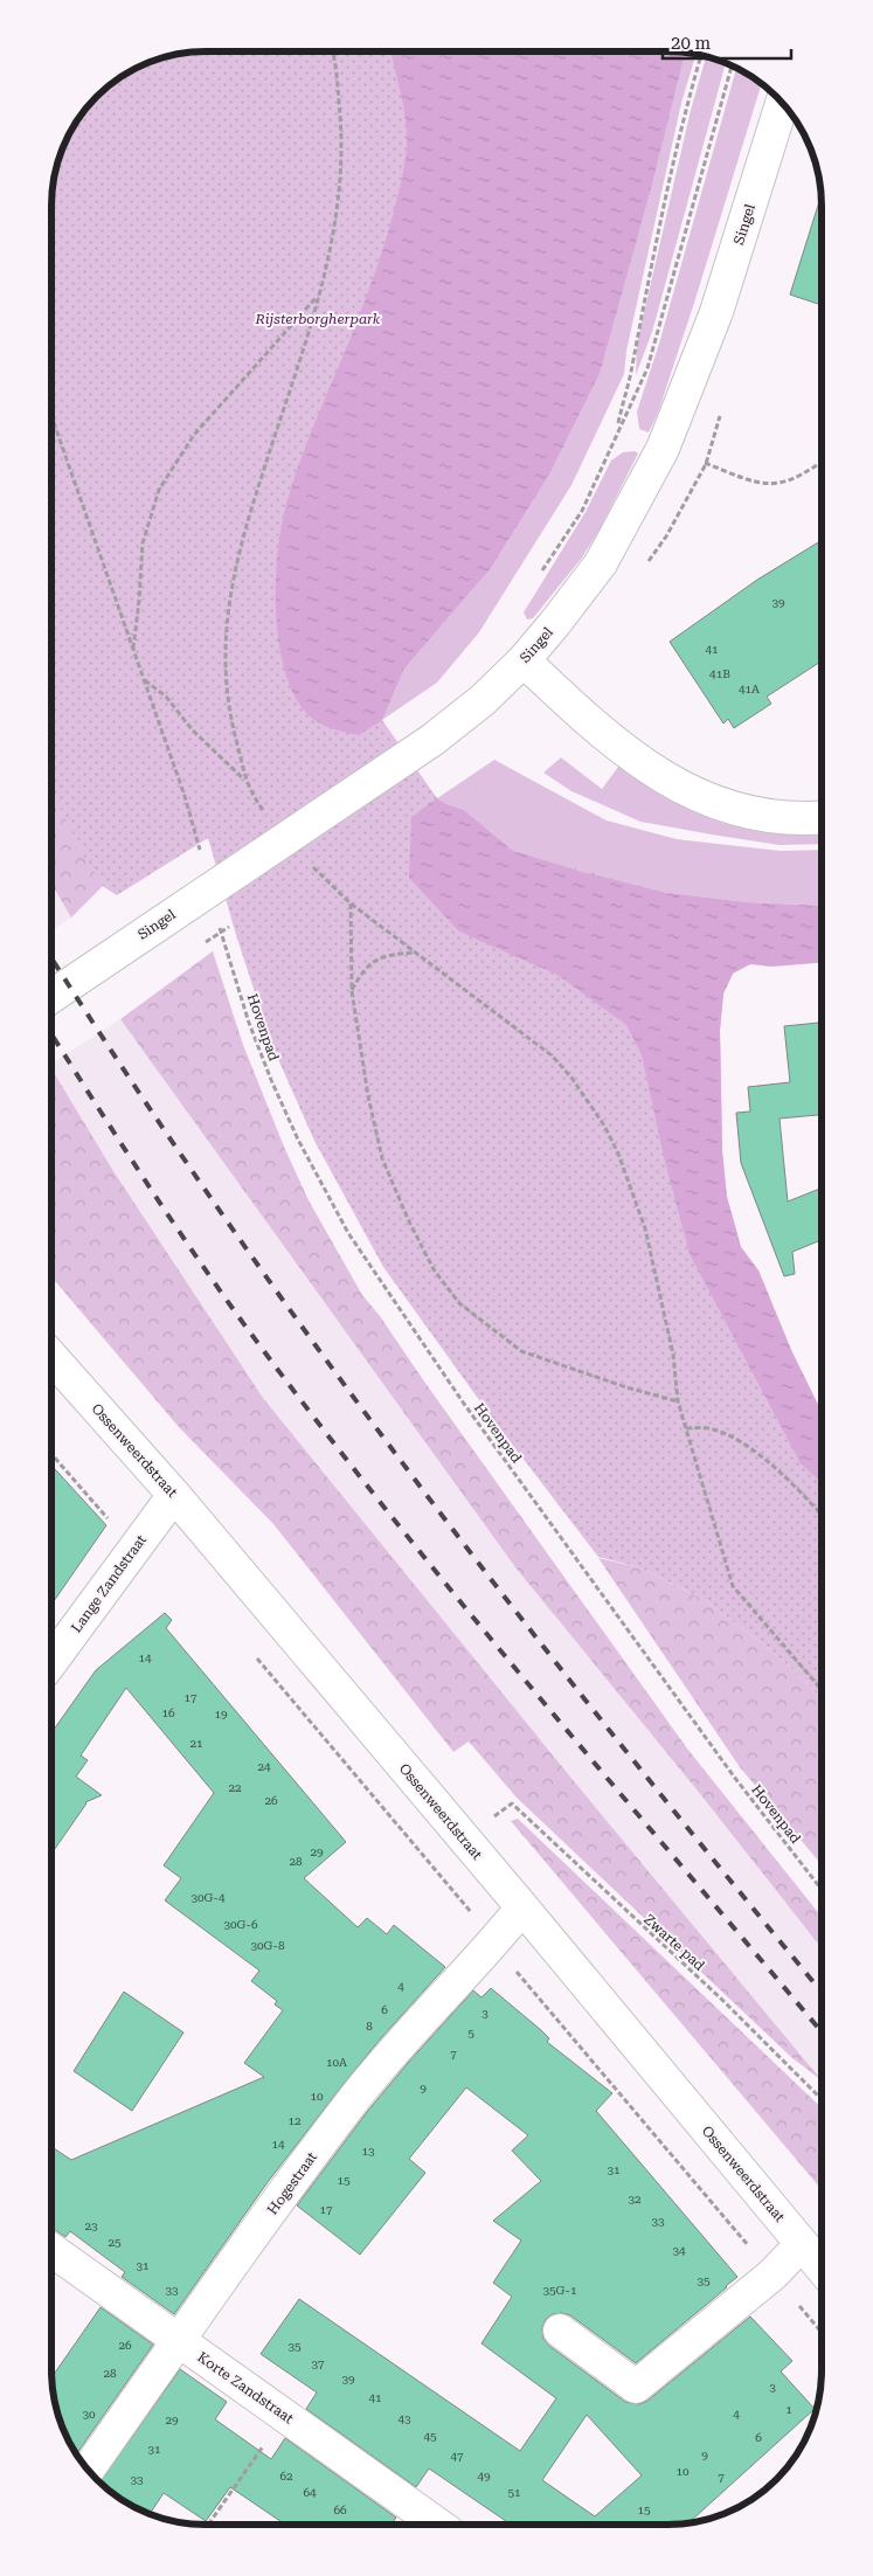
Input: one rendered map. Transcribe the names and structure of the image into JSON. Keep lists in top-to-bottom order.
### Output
{
  "streets": {
    "street": [
      "Singel",
      "Ossenweerdstraat",
      "Lange Zandstraat",
      "Hogestraat",
      "Korte Zandstraat"
    ],
    "path": ["Hovenpad", "Zwarte pad"]
  },
  "crossings": [
    ["Ossenweerdstraat", "Lange Zandstraat"],
    ["Ossenweerdstraat", "Hogestraat"],
    ["Hogestraat", "Korte Zandstraat"]
  ],
  "parks": ["Rijsterborgherpark"],
  "house_numbers": [
    "39",
    "41",
    "41B",
    "41A",
    "14",
    "17",
    "16",
    "19",
    "21",
    "24",
    "22",
    "26",
    "29",
    "28",
    "30G-4",
    "30G-6",
    "30G-8",
    "4",
    "6",
    "3",
    "8",
    "5",
    "7",
    "10A",
    "9",
    "10",
    "12",
    "14",
    "13",
    "31",
    "15",
    "32",
    "17",
    "33",
    "23",
    "25",
    "34",
    "31",
    "35",
    "33",
    "35G-1",
    "26",
    "35",
    "37",
    "28",
    "39",
    "3",
    "41",
    "1",
    "30",
    "4",
    "43",
    "29",
    "45",
    "6",
    "31",
    "9",
    "47",
    "10",
    "62",
    "49",
    "7",
    "33",
    "64",
    "51",
    "66",
    "15"
  ],
  "scale_bar": "20 m"
}
